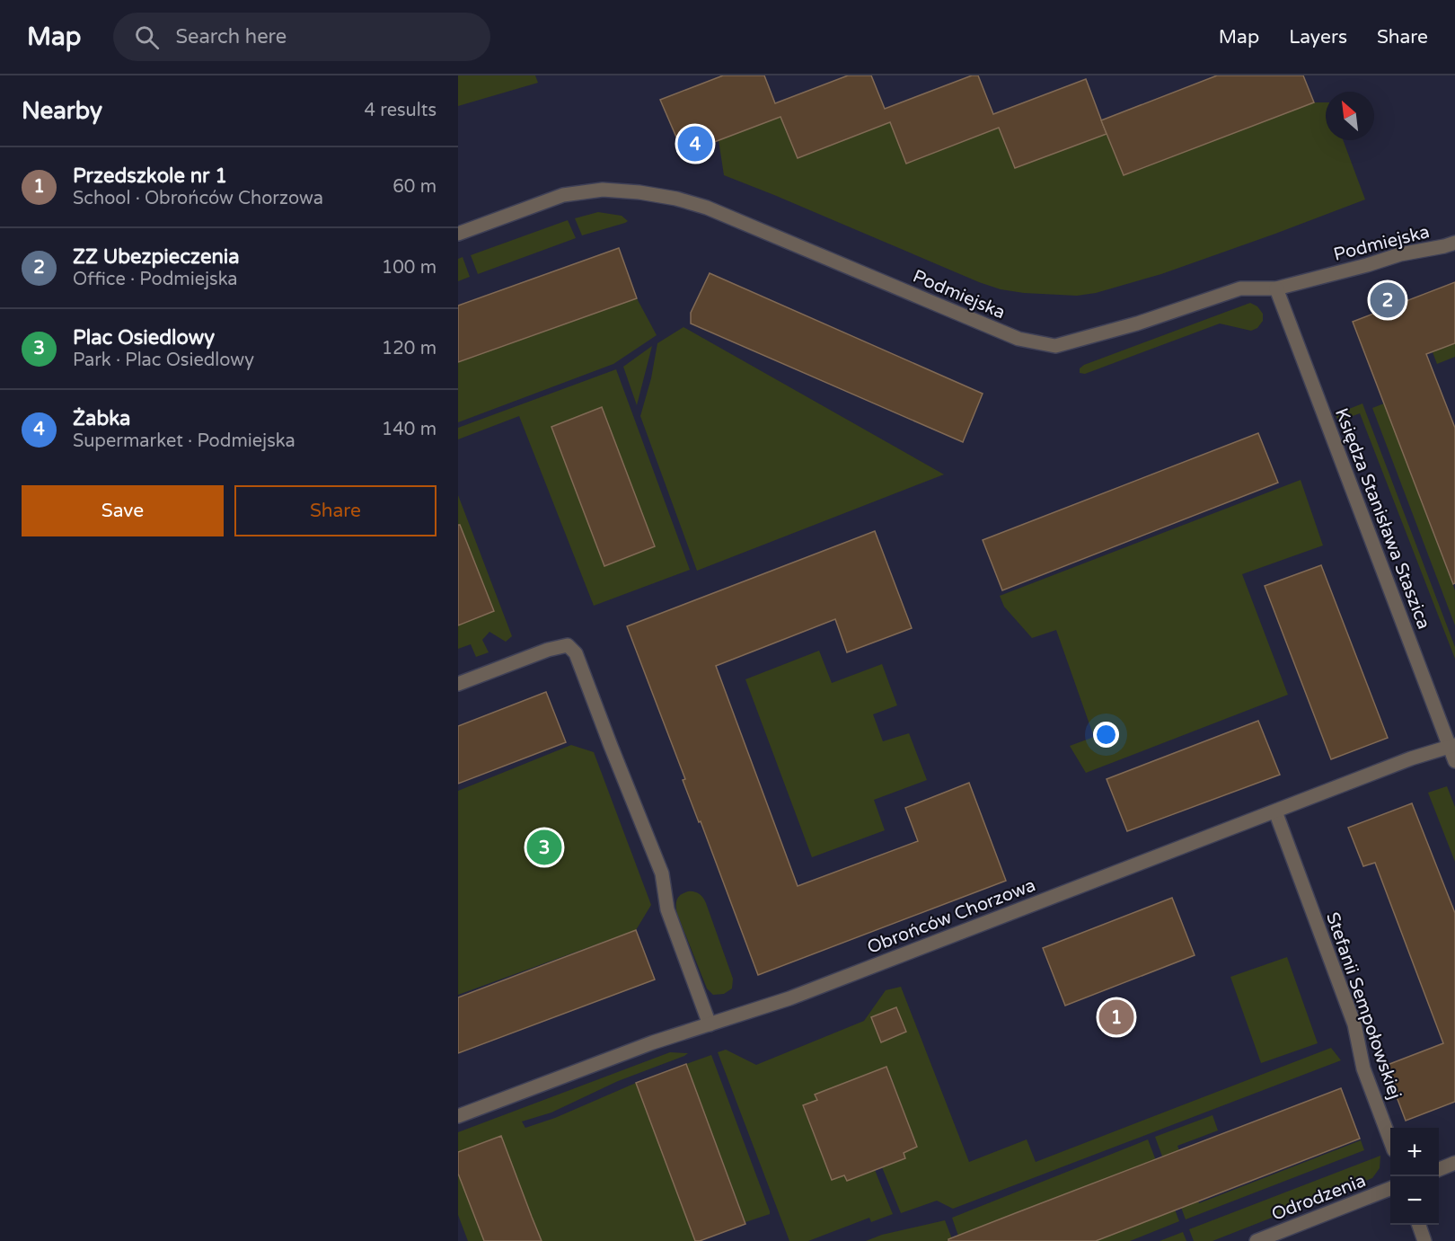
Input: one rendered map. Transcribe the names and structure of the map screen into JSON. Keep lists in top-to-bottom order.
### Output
{
  "streets": {
    "street": [
      "Podmiejska",
      "Księdza Stanisława Staszica",
      "Obrońców Chorzowa",
      "Stefanii Sempołowskiej",
      "Odrodzenia"
    ]
  },
  "crossings": [
    ["Podmiejska", "Księdza Stanisława Staszica"],
    ["Księdza Stanisława Staszica", "Obrońców Chorzowa"],
    ["Obrońców Chorzowa", "Stefanii Sempołowskiej"]
  ],
  "north": "top left",
  "page": {
    "header": "Map",
    "search": "Search here",
    "nav": ["Map", "Layers", "Share"],
    "heading": ["Nearby", "4 results"],
    "pins": [
      "4",
      "2",
      "3",
      "1"
    ],
    "list": [
      {
        "mark": "1",
        "name": "Przedszkole nr 1",
        "note": "School · Obrońców Chorzowa",
        "value": "60 m"
      },
      {
        "mark": "2",
        "name": "ZZ Ubezpieczenia",
        "note": "Office · Podmiejska",
        "value": "100 m"
      },
      {
        "mark": "3",
        "name": "Plac Osiedlowy",
        "note": "Park · Plac Osiedlowy",
        "value": "120 m"
      },
      {
        "mark": "4",
        "name": "Żabka",
        "note": "Supermarket · Podmiejska",
        "value": "140 m"
      }
    ],
    "buttons": ["Save", "Share"],
    "map_buttons": ["+", "−"]
  }
}
